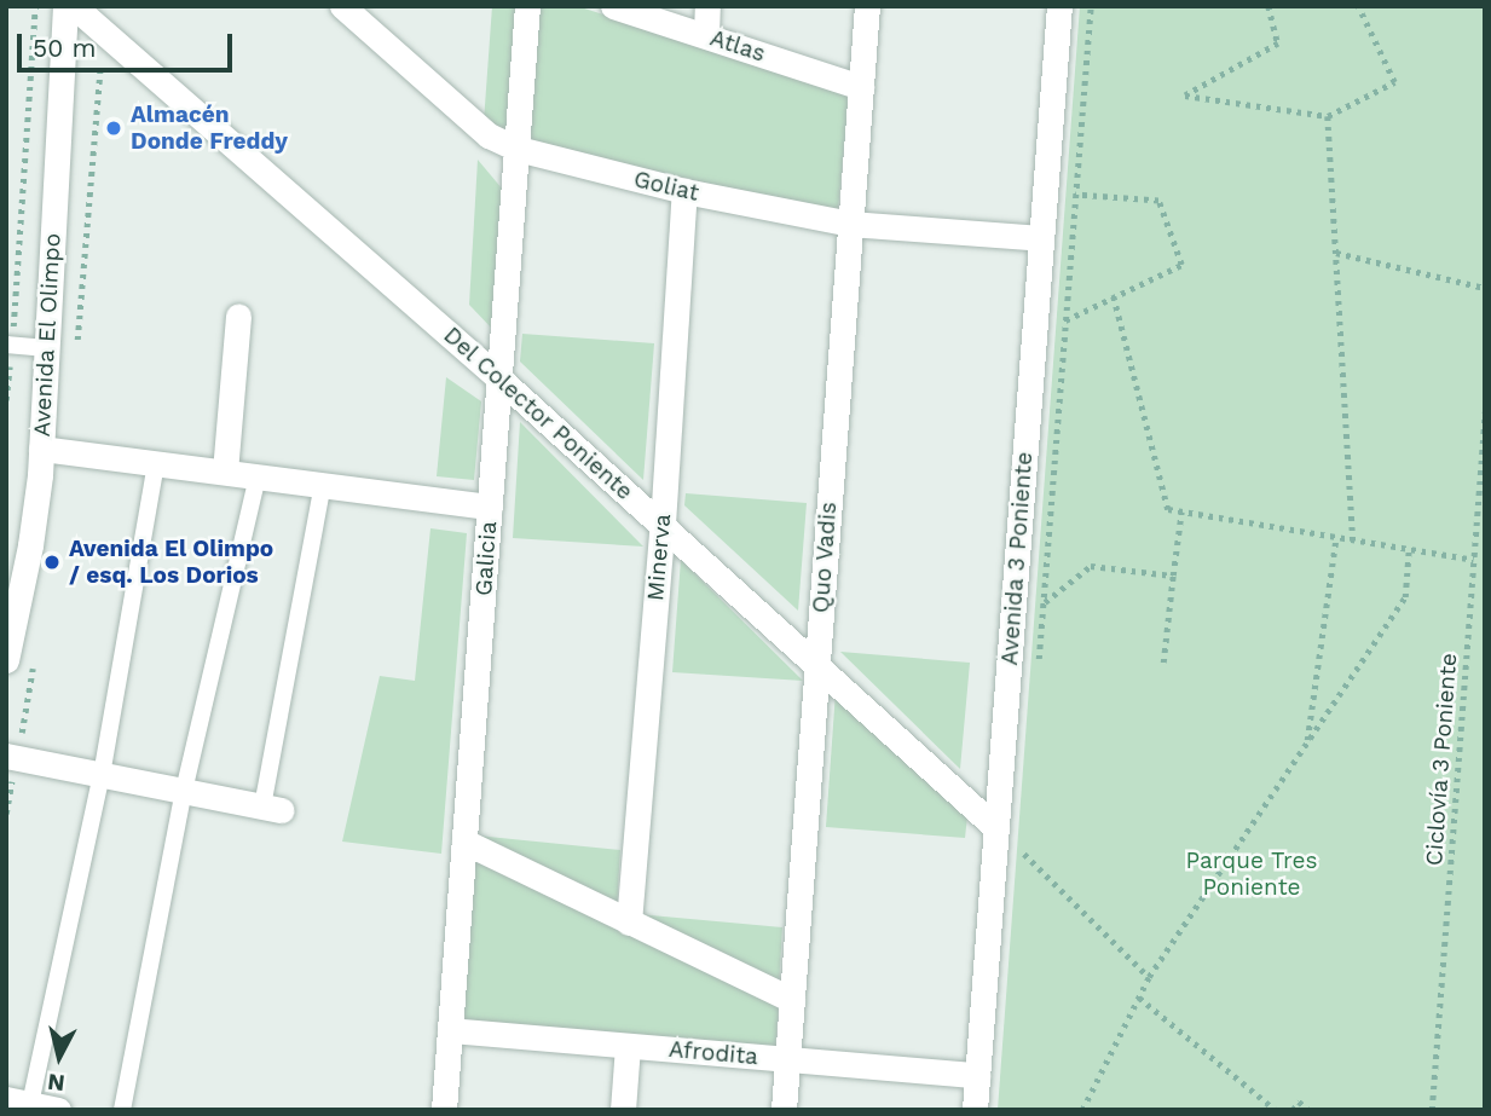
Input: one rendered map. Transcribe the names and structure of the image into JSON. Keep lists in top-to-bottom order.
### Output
{
  "streets": {
    "street": [
      "Atlas",
      "Goliat",
      "Avenida El Olimpo",
      "Del Colector Poniente",
      "Minerva",
      "Quo Vadis",
      "Galicia",
      "Avenida 3 Poniente",
      "Afrodita"
    ],
    "path": ["Ciclovía 3 Poniente"]
  },
  "crossings": [
    ["Atlas", "Quo Vadis"],
    ["Goliat", "Minerva"],
    ["Goliat", "Quo Vadis"],
    ["Goliat", "Galicia"],
    ["Goliat", "Avenida 3 Poniente"],
    ["Del Colector Poniente", "Minerva"],
    ["Del Colector Poniente", "Quo Vadis"],
    ["Del Colector Poniente", "Galicia"],
    ["Del Colector Poniente", "Avenida 3 Poniente"],
    ["Quo Vadis", "Afrodita"],
    ["Galicia", "Afrodita"],
    ["Avenida 3 Poniente", "Afrodita"]
  ],
  "parks": ["Parque Tres Poniente"],
  "places": ["Almacén Donde Freddy", "Avenida El Olimpo / esq. Los Dorios"],
  "scale_bar": "50 m",
  "north": "bottom"
}
